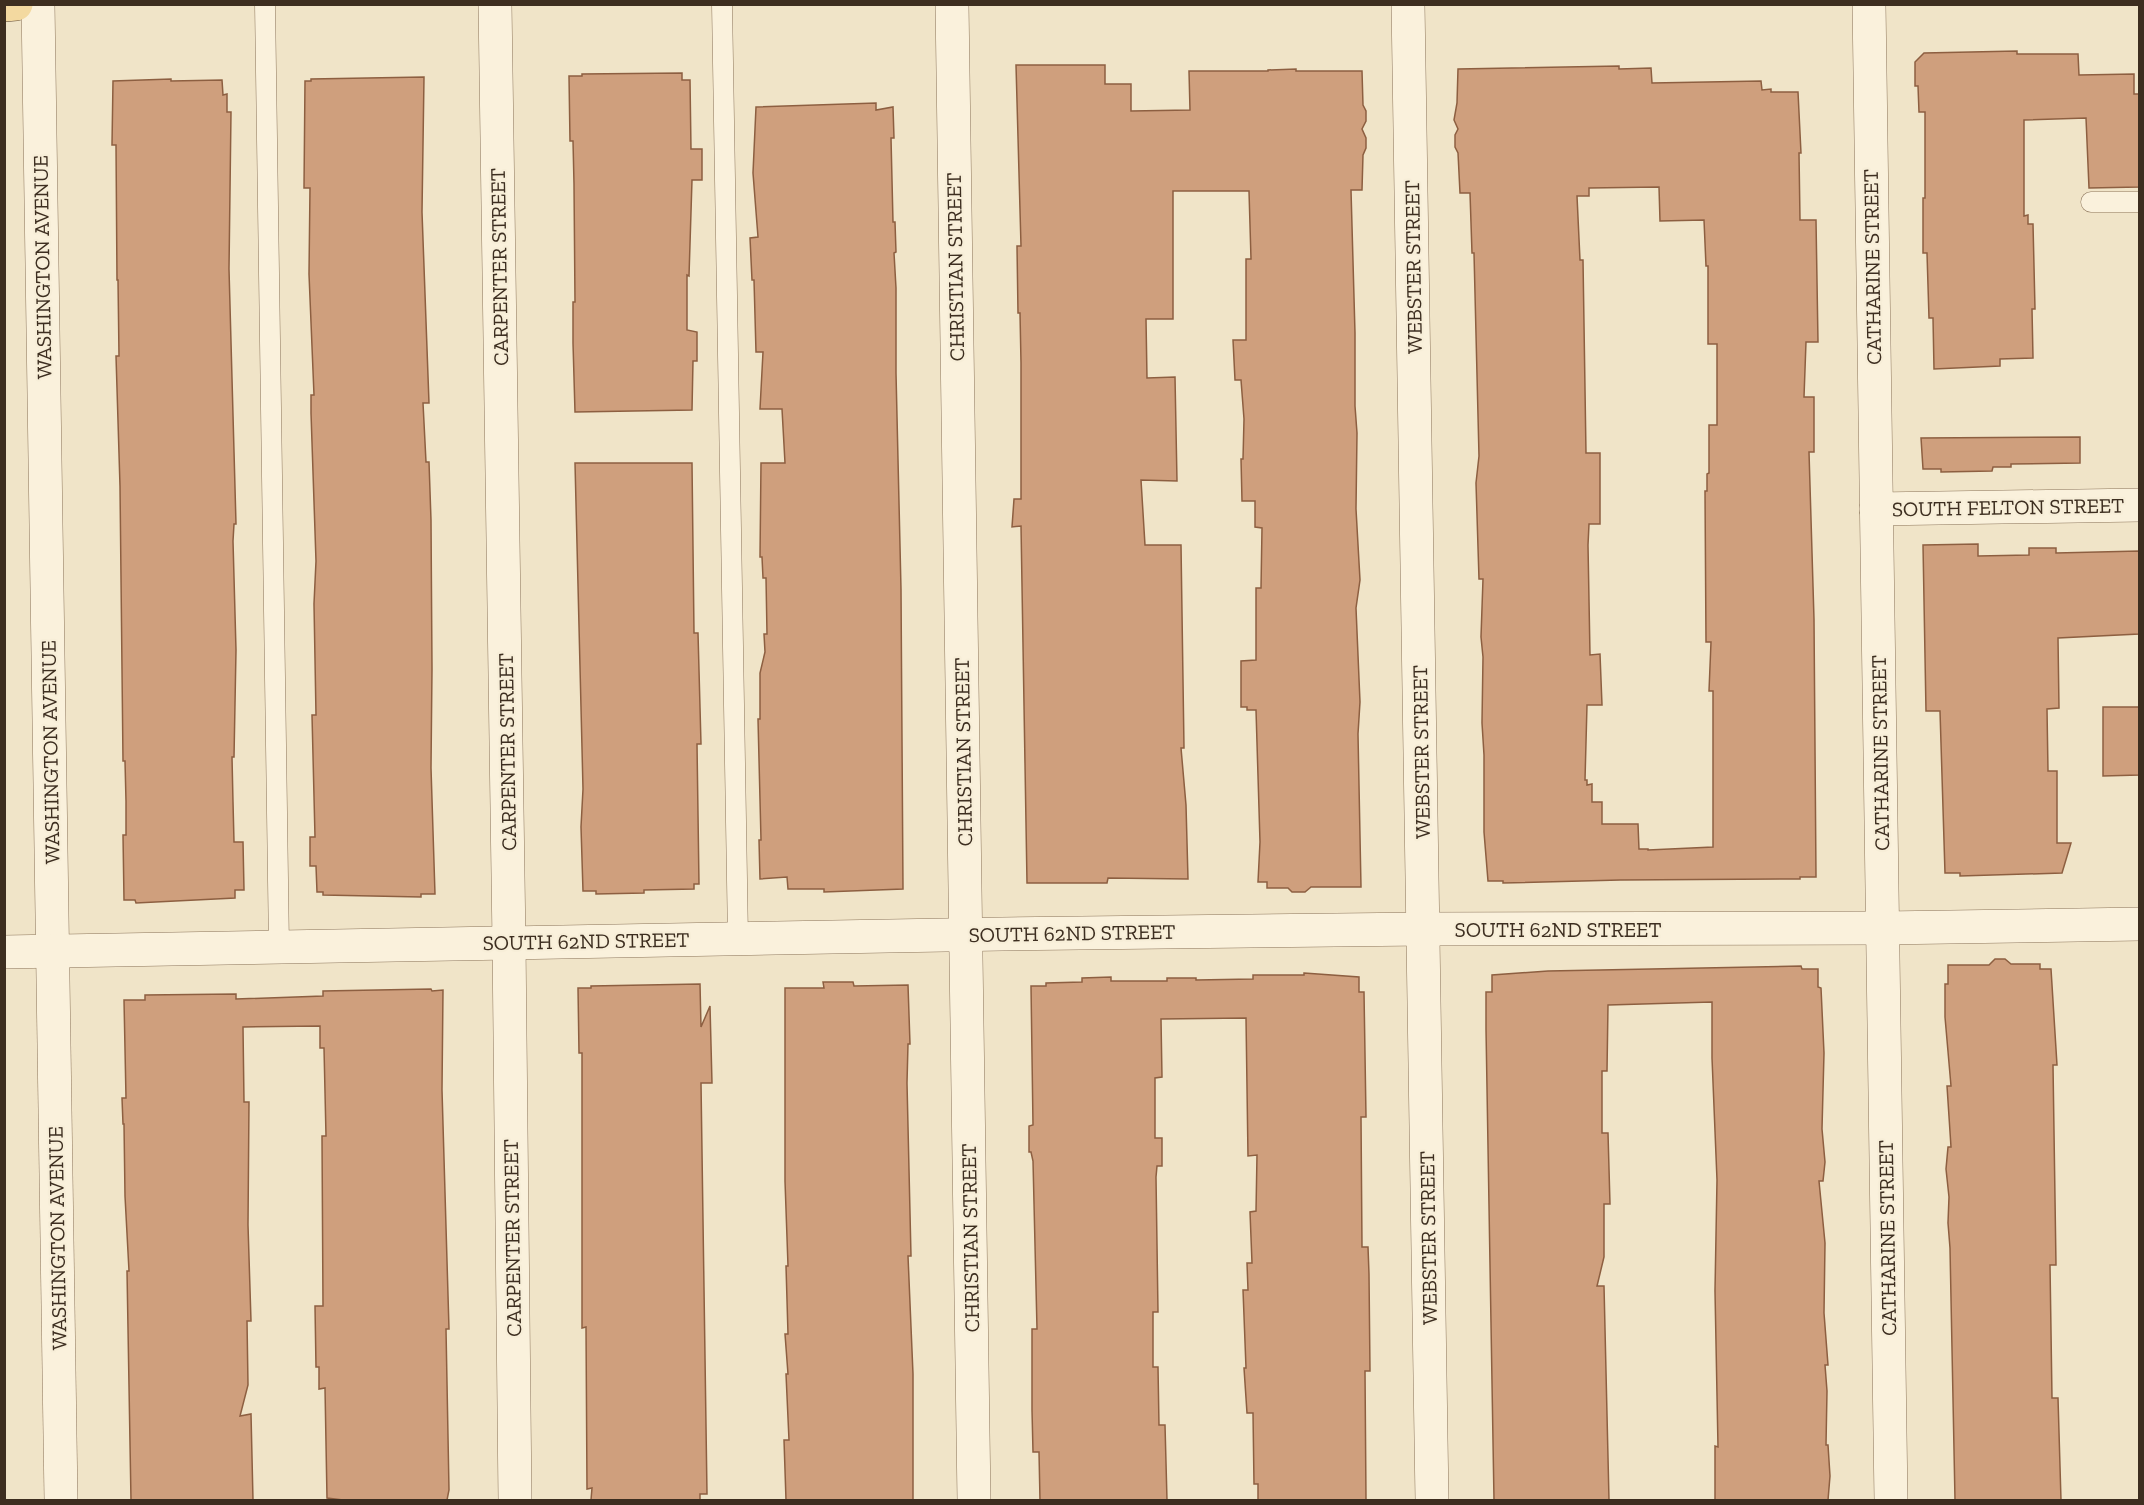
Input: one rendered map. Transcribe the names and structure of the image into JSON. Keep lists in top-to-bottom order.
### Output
{
  "streets": {
    "street": [
      "WASHINGTON AVENUE",
      "CARPENTER STREET",
      "CHRISTIAN STREET",
      "WEBSTER STREET",
      "CATHARINE STREET",
      "SOUTH FELTON STREET",
      "SOUTH 62ND STREET"
    ]
  },
  "crossings": [
    ["WASHINGTON AVENUE", "SOUTH 62ND STREET"],
    ["CARPENTER STREET", "SOUTH 62ND STREET"],
    ["CHRISTIAN STREET", "SOUTH 62ND STREET"],
    ["WEBSTER STREET", "SOUTH 62ND STREET"],
    ["CATHARINE STREET", "SOUTH FELTON STREET"],
    ["CATHARINE STREET", "SOUTH 62ND STREET"]
  ]
}
